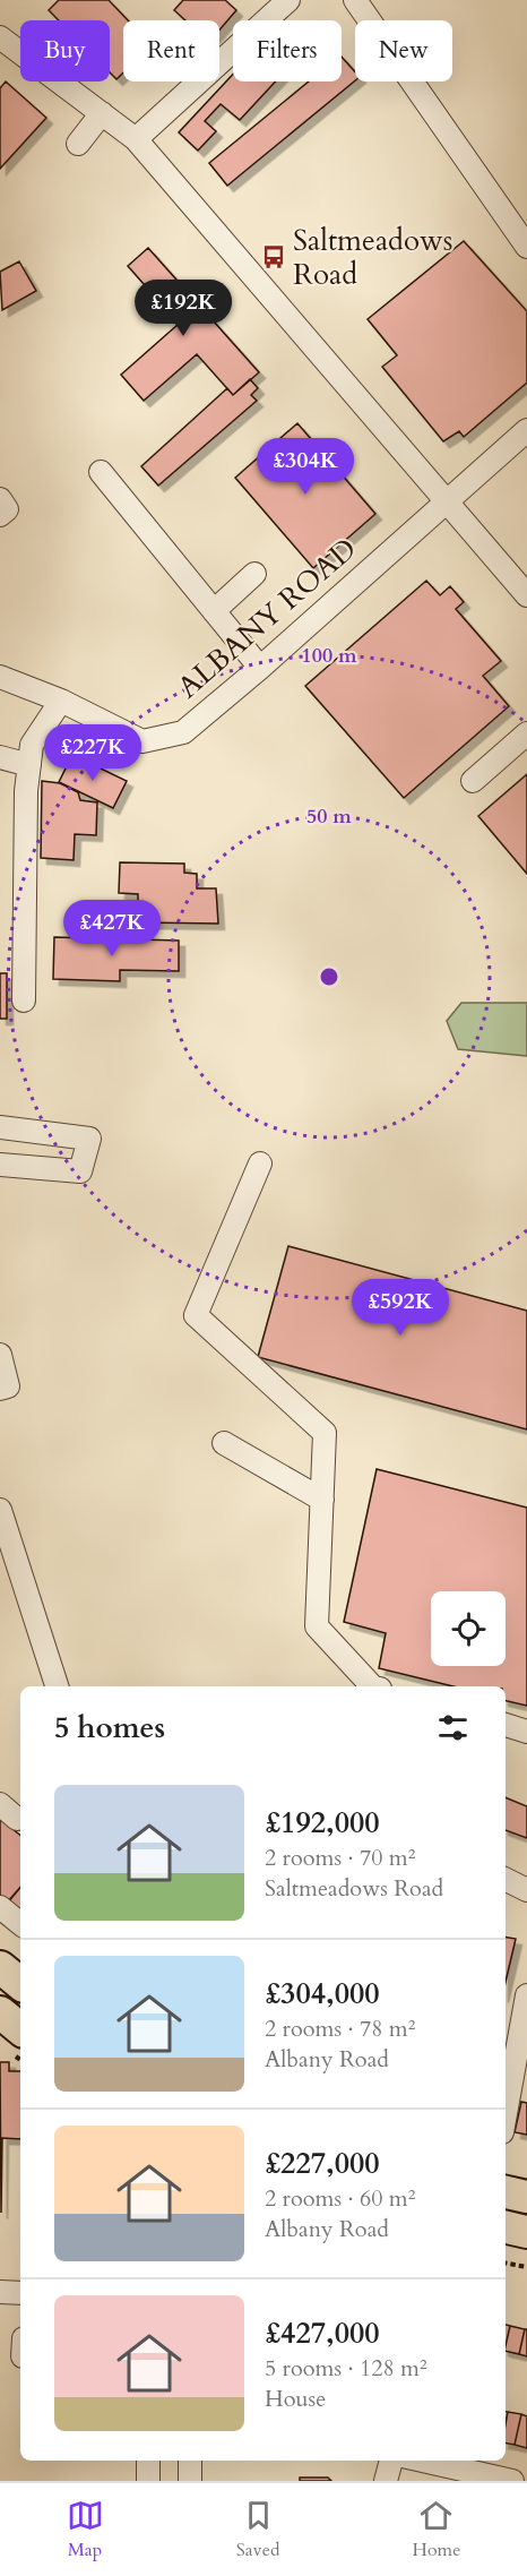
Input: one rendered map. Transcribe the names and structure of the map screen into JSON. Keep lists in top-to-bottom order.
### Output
{
  "streets": {
    "street": ["ALBANY ROAD"]
  },
  "places": {
    "bus stop": ["Saltmeadows Road"]
  },
  "page": {
    "chip": [
      "Buy",
      "Rent",
      "Filters",
      "New"
    ],
    "price": [
      "£192K",
      "£304K",
      "£227K",
      "£427K",
      "£592K"
    ],
    "heading": "5 homes",
    "list": [
      {
        "name": "£192,000",
        "note": "2 rooms · 70 m² · Saltmeadows Road"
      },
      {
        "name": "£304,000",
        "note": "2 rooms · 78 m² · Albany Road"
      },
      {
        "name": "£227,000",
        "note": "2 rooms · 60 m² · Albany Road"
      },
      {
        "name": "£427,000",
        "note": "5 rooms · 128 m² · House"
      }
    ],
    "tabs": ["Map", "Saved", "Home"]
  },
  "rings": ["100 m", "50 m"]
}
